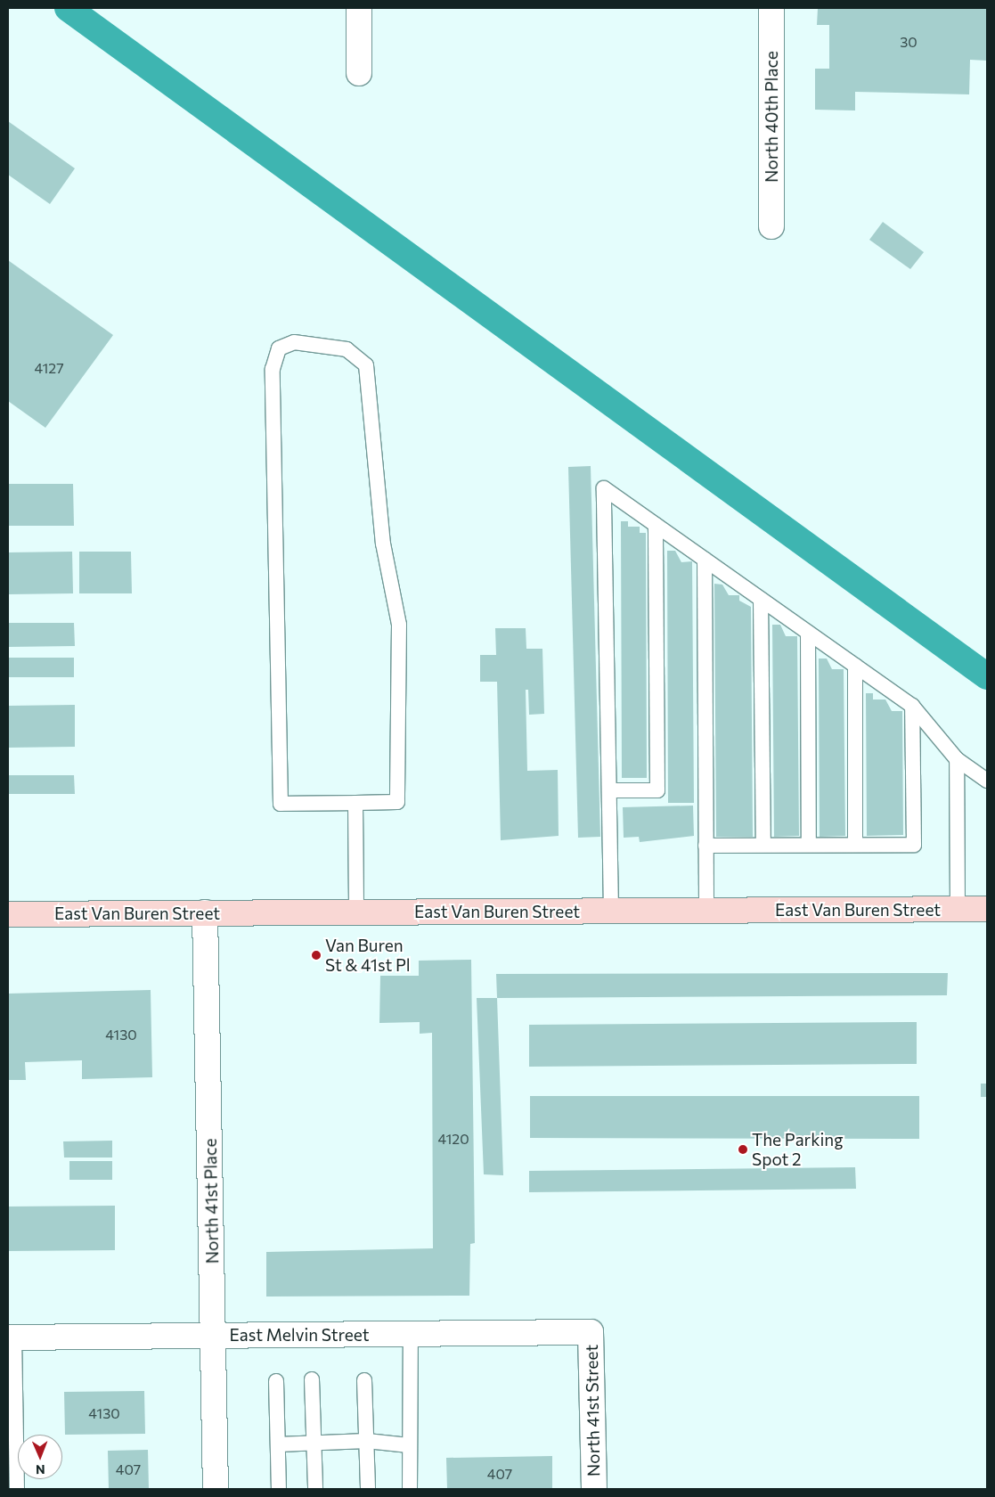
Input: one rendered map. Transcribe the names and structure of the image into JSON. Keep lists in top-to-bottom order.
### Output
{
  "streets": {
    "main road": ["East Van Buren Street"],
    "street": [
      "North 40th Place",
      "North 41st Place",
      "East Melvin Street",
      "North 41st Street"
    ]
  },
  "crossings": [
    ["East Van Buren Street", "North 41st Place"],
    ["North 41st Place", "East Melvin Street"],
    ["East Melvin Street", "North 41st Street"]
  ],
  "places": ["Van Buren St & 41st Pl", "The Parking Spot 2"],
  "house_numbers": [
    "30",
    "4127",
    "4130",
    "4120",
    "4130",
    "407",
    "407"
  ],
  "north": "bottom"
}
